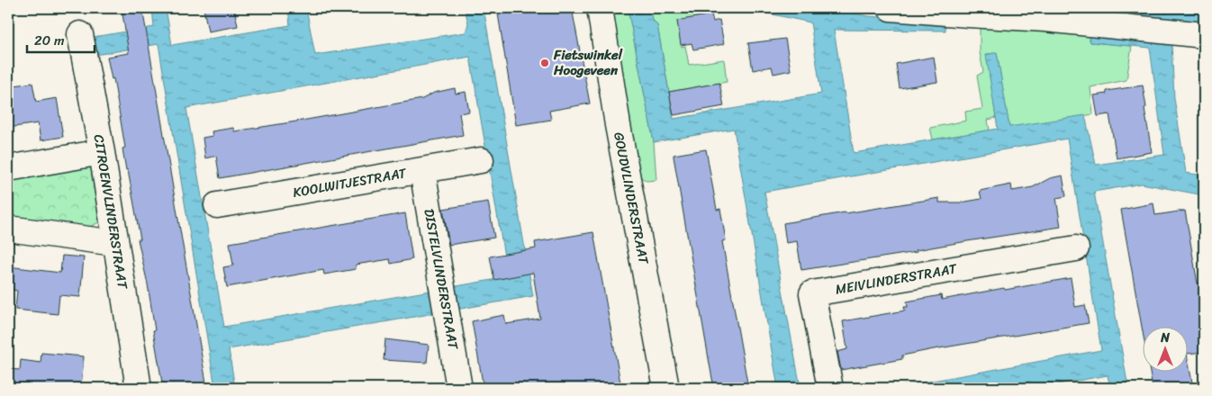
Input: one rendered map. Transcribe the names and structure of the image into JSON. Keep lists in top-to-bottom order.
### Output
{
  "streets": {
    "street": [
      "KOOLWITJESTRAAT",
      "GOUDVLINDERSTRAAT",
      "CITROENVLINDERSTRAAT",
      "DISTELVLINDERSTRAAT",
      "MEIVLINDERSTRAAT"
    ]
  },
  "crossings": [
    ["KOOLWITJESTRAAT", "DISTELVLINDERSTRAAT"]
  ],
  "places": ["Fietswinkel Hoogeveen"],
  "scale_bar": "20 m",
  "north": "top"
}
